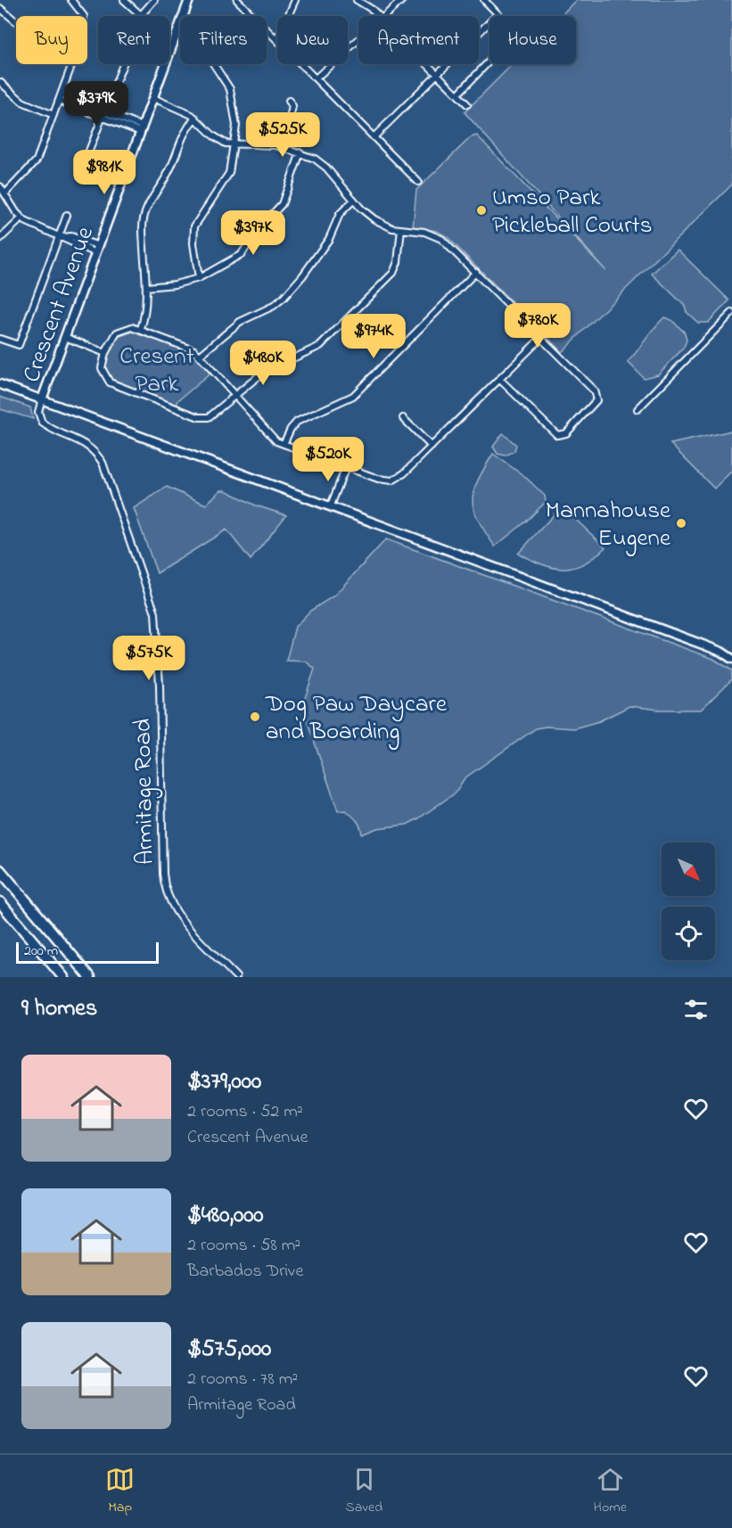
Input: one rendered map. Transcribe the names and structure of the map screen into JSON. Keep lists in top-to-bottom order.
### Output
{
  "streets": {
    "main road": ["Crescent Avenue"],
    "street": ["Armitage Road"]
  },
  "crossings": [
    ["Crescent Avenue", "Armitage Road"]
  ],
  "parks": ["Cresent Park"],
  "places": ["Umso Park Pickleball Courts", "Mannahouse Eugene", "Dog Paw Daycare and Boarding"],
  "scale_bar": "200 m",
  "north": "bottom right",
  "page": {
    "chip": [
      "Buy",
      "Rent",
      "Filters",
      "New",
      "Apartment",
      "House"
    ],
    "price": [
      "$379K",
      "$525K",
      "$981K",
      "$397K",
      "$780K",
      "$974K",
      "$480K",
      "$520K",
      "$575K"
    ],
    "scale": "200 m",
    "heading": "9 homes",
    "list": [
      {
        "name": "$379,000",
        "note": "2 rooms · 52 m² · Crescent Avenue"
      },
      {
        "name": "$480,000",
        "note": "2 rooms · 58 m² · Barbados Drive"
      },
      {
        "name": "$575,000",
        "note": "2 rooms · 78 m² · Armitage Road"
      }
    ],
    "tabs": ["Map", "Saved", "Home"]
  }
}
